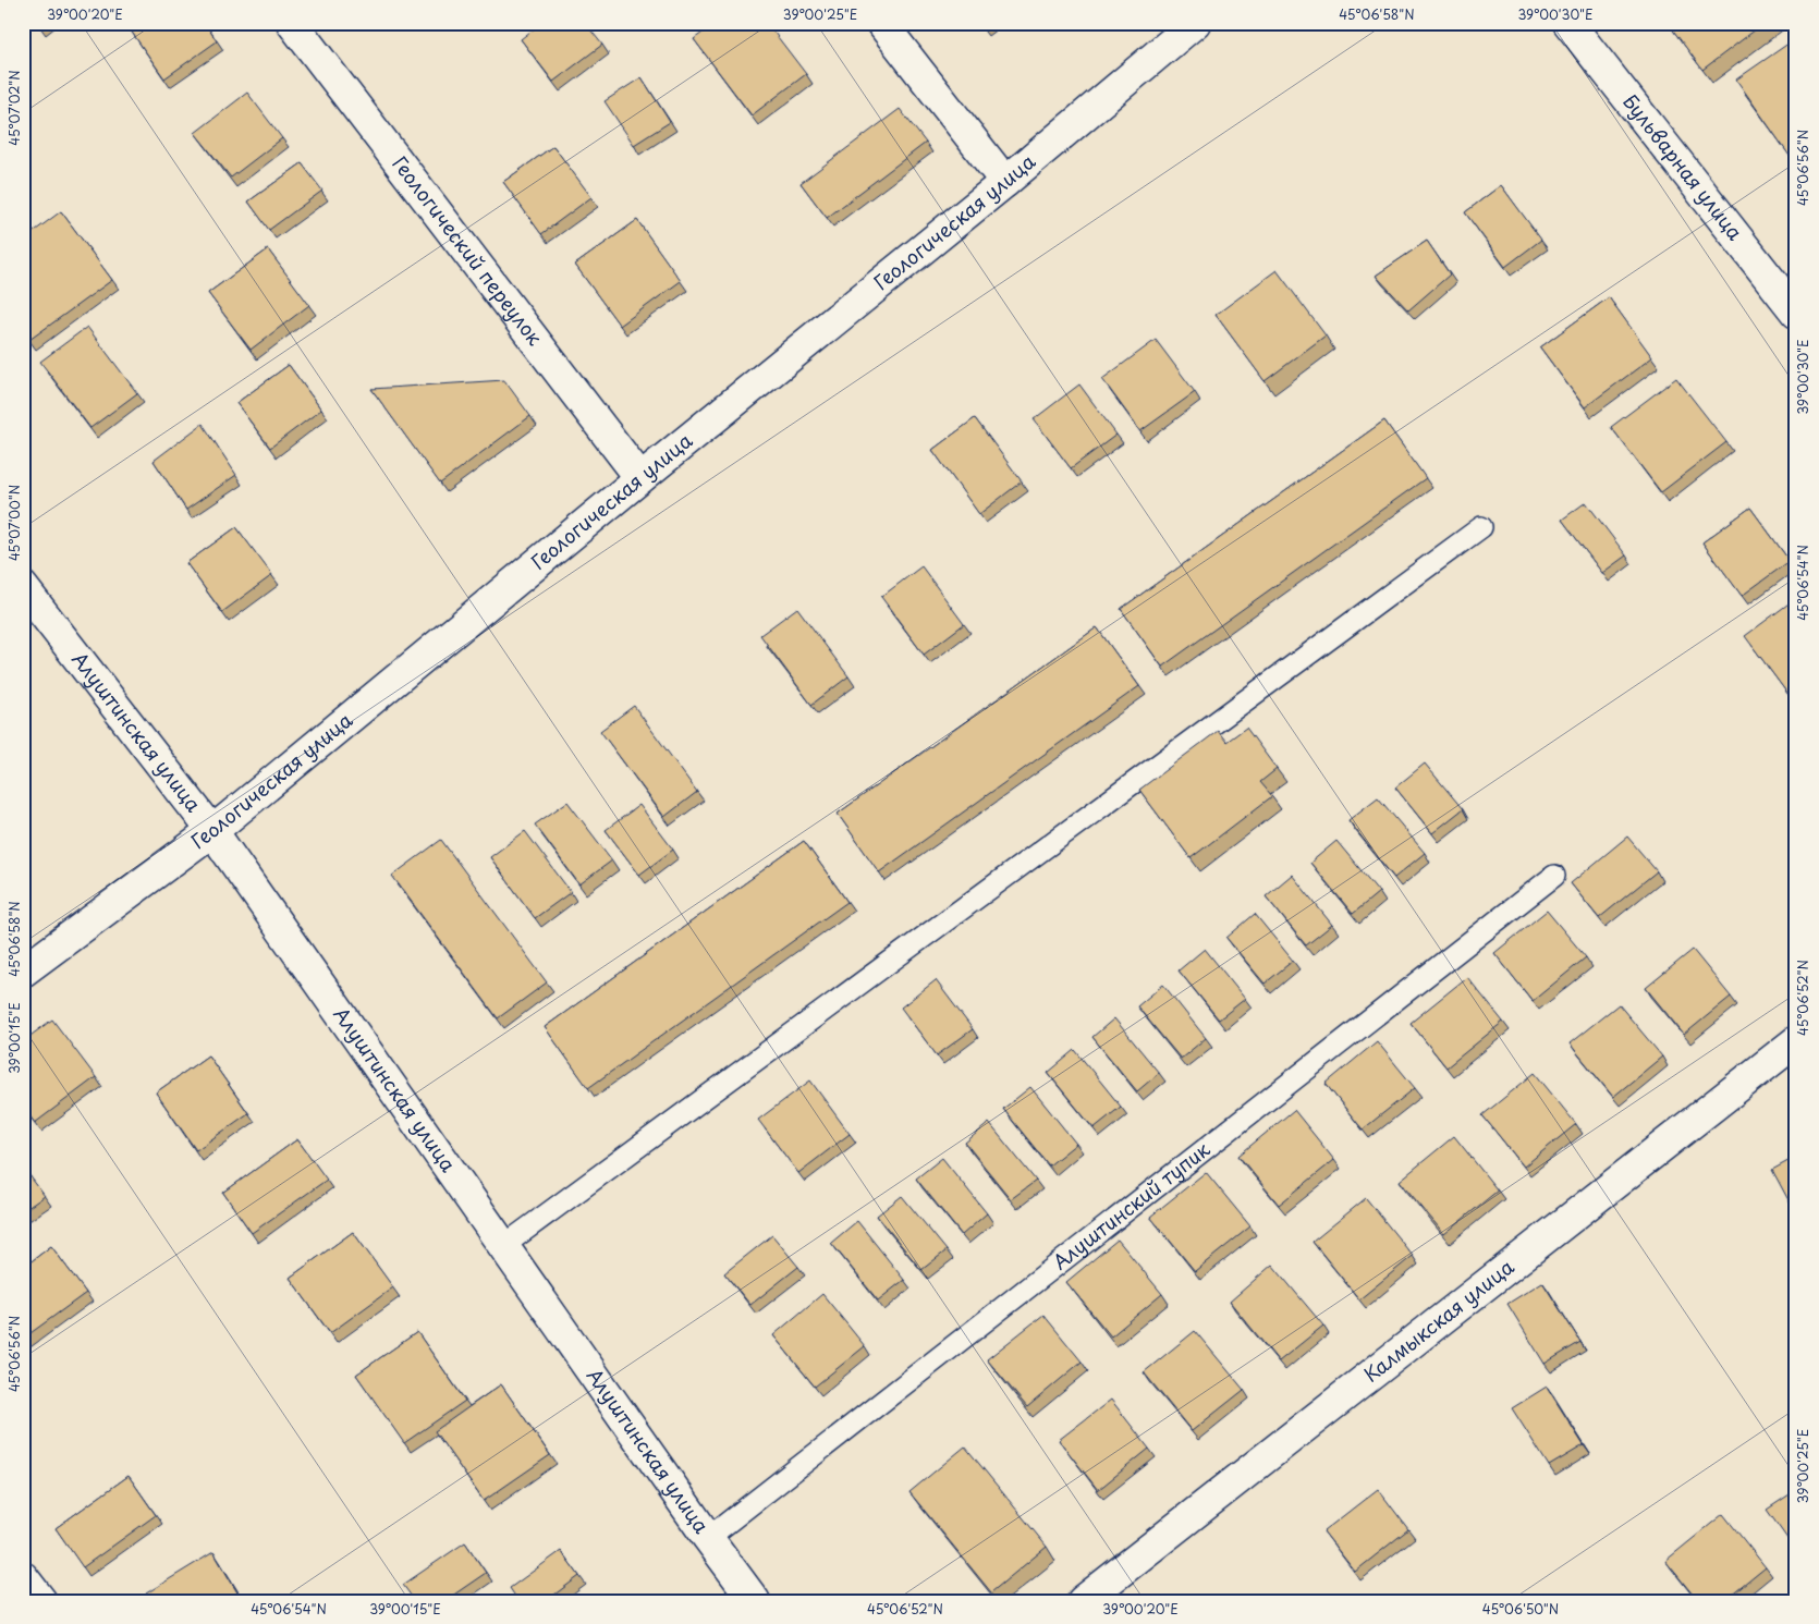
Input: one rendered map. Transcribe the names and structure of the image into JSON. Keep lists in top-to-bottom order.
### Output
{
  "streets": {
    "street": [
      "Бульварная улица",
      "Геологическая улица",
      "Геологический переулок",
      "Алуштинская улица",
      "Калмыкская улица"
    ],
    "lane": ["Алуштинский тупик"]
  },
  "crossings": [
    ["Геологическая улица", "Геологический переулок"],
    ["Геологическая улица", "Алуштинская улица"],
    ["Алуштинская улица", "Алуштинский тупик"]
  ],
  "coordinates": [
    "39°00'20\"E",
    "39°00'25\"E",
    "45°06'58\"N",
    "39°00'30\"E",
    "45°07'02\"N",
    "45°06'56\"N",
    "45°07'00\"N",
    "45°06'54\"N",
    "45°06'52\"N",
    "39°00'15\"E",
    "45°06'50\"N"
  ]
}
